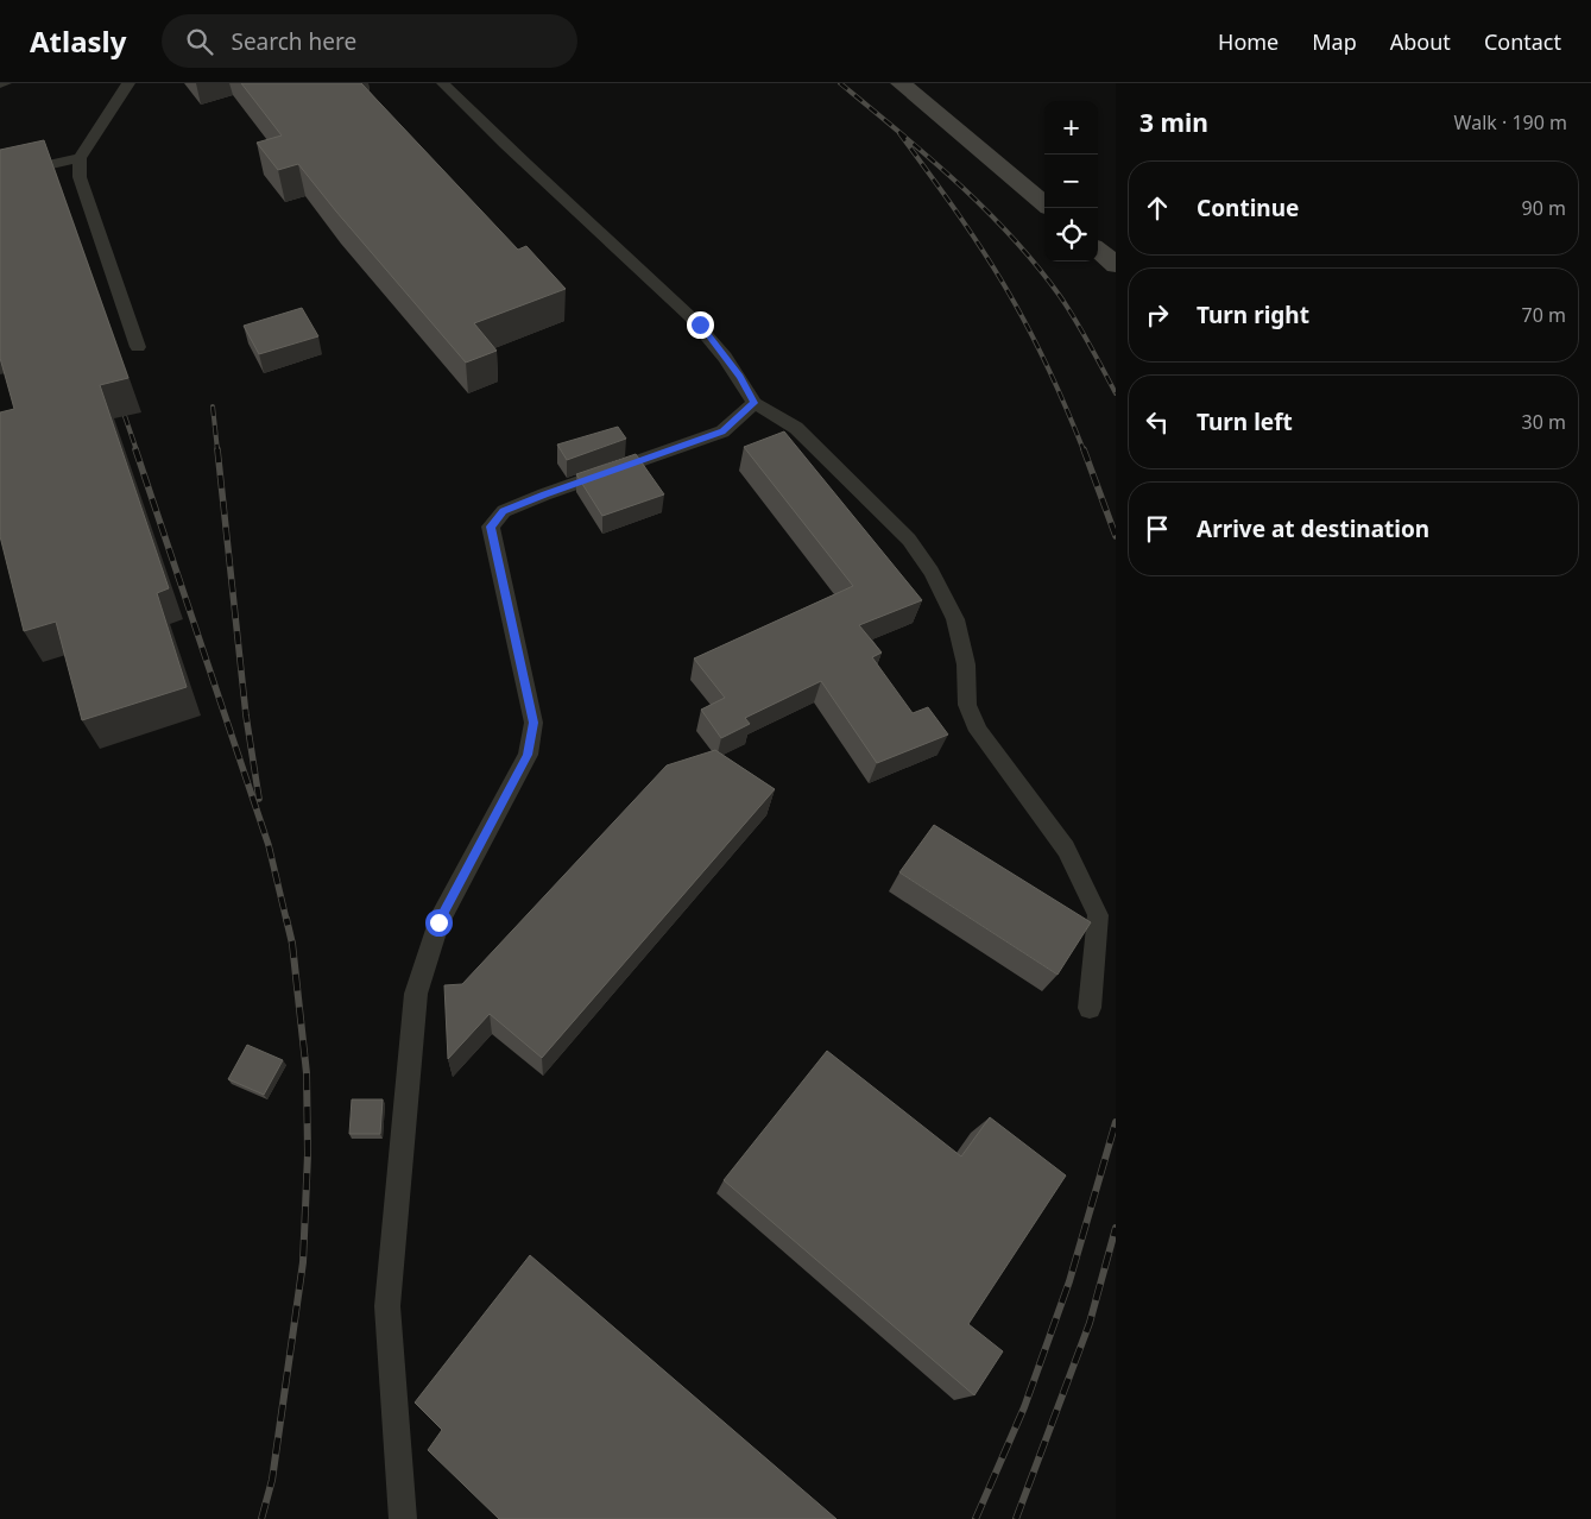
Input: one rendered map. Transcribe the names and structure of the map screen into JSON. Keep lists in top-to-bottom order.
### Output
{
  "page": {
    "header": "Atlasly",
    "search": "Search here",
    "nav": [
      "Home",
      "Map",
      "About",
      "Contact"
    ],
    "heading": ["3 min", "Walk · 190 m"],
    "map_buttons": ["+", "−"],
    "list": [
      ["Continue", "90 m"],
      ["Turn right", "70 m"],
      ["Turn left", "30 m"],
      "Arrive at destination"
    ]
  }
}
